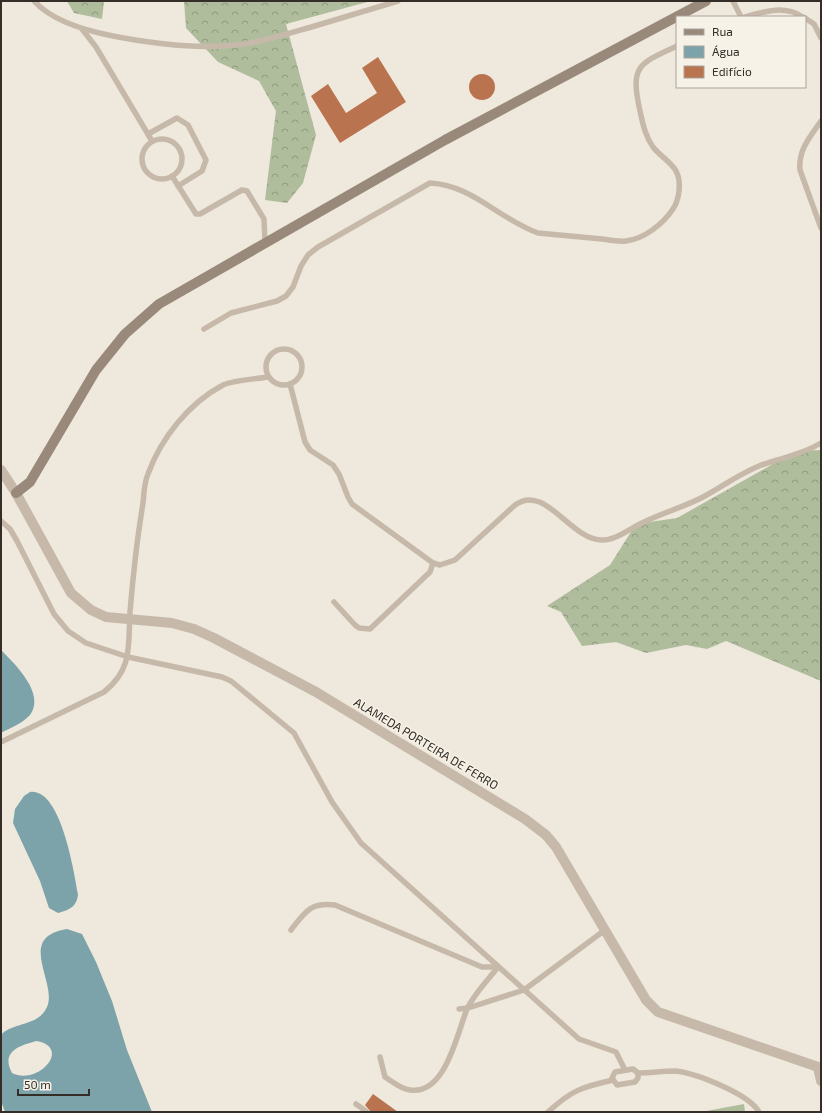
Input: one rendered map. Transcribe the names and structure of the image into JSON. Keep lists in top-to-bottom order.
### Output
{
  "streets": {
    "street": ["ALAMEDA PORTEIRA DE FERRO"]
  },
  "legend": ["Rua", "Água", "Edifício"],
  "scale_bar": "50 m"
}
